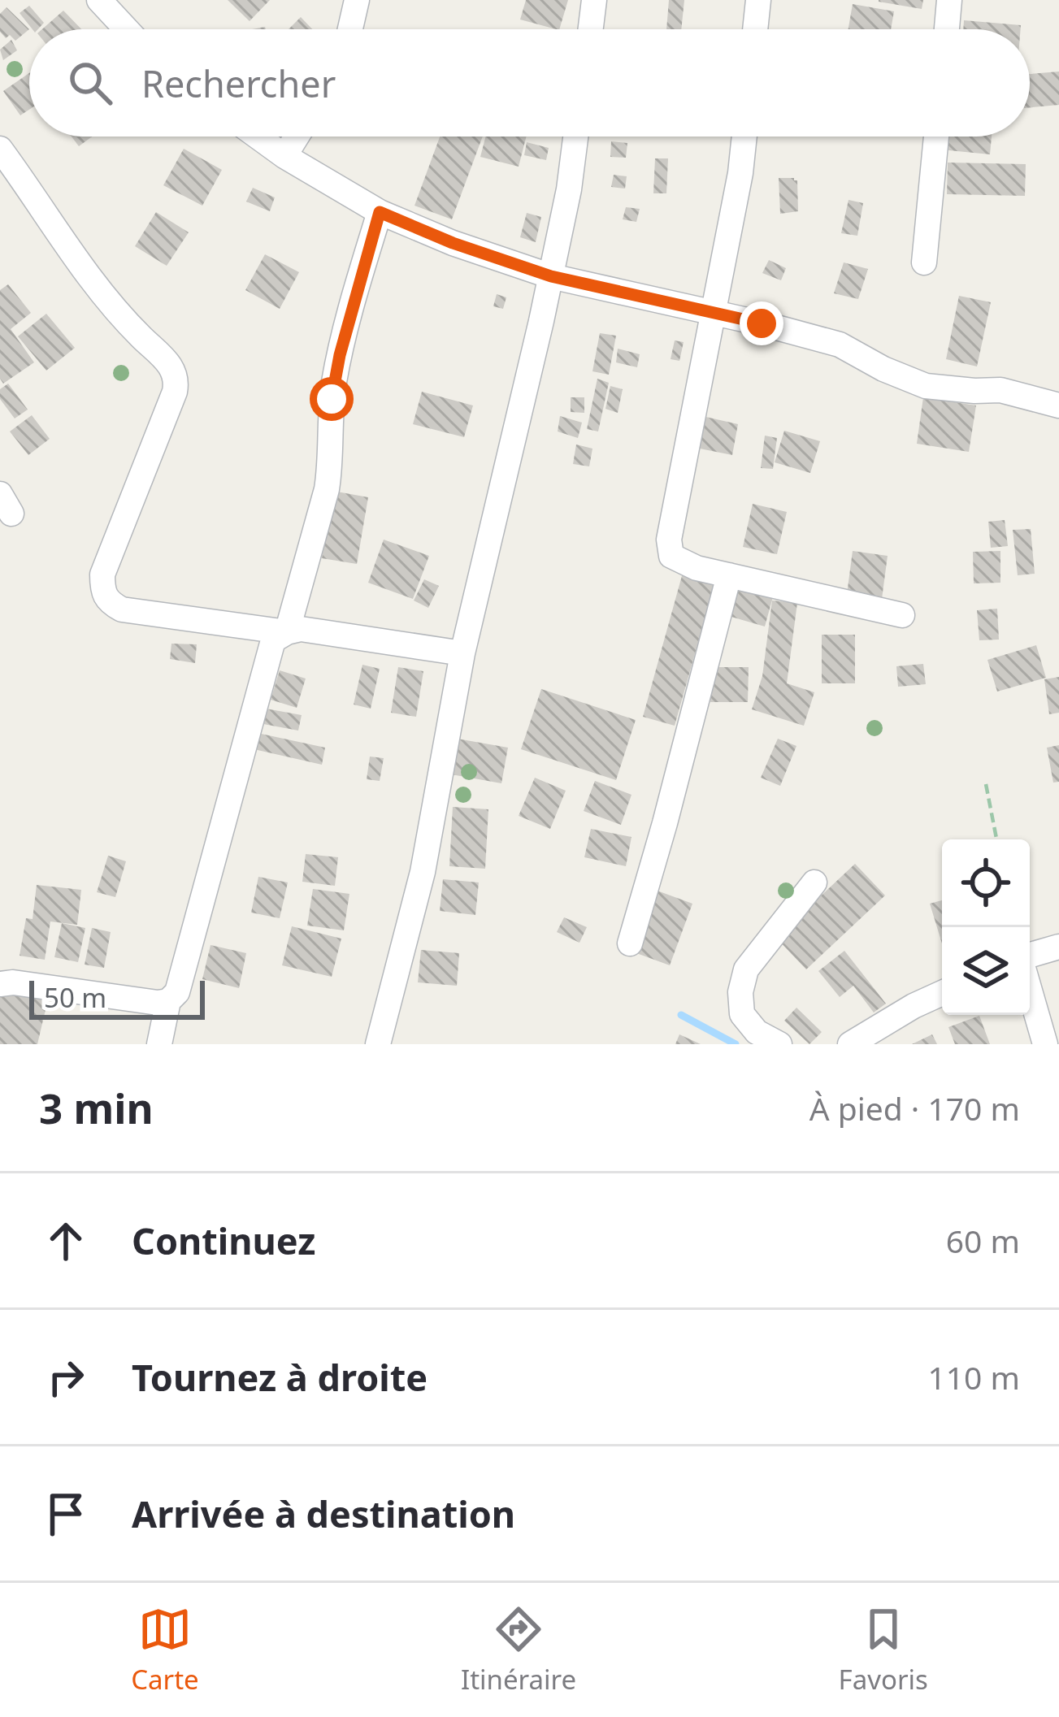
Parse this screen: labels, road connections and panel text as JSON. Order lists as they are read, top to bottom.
{
  "scale_bar": "50 m",
  "page": {
    "search": "Rechercher",
    "scale": "50 m",
    "heading": ["3 min", "À pied · 170 m"],
    "list": [
      ["Continuez", "60 m"],
      ["Tournez à droite", "110 m"],
      "Arrivée à destination"
    ],
    "nav": ["Carte", "Itinéraire", "Favoris"]
  }
}
